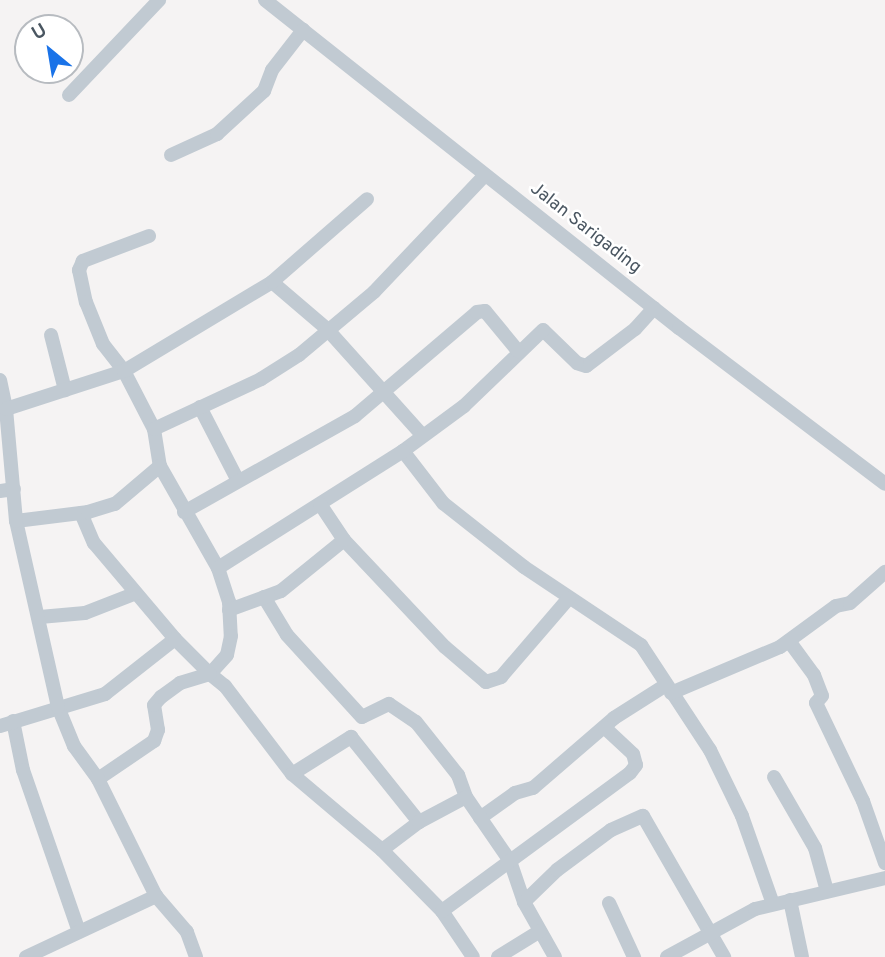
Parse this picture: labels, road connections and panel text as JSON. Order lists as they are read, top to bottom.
{
  "streets": {
    "street": ["Jalan Sarigading"]
  },
  "north": "top left"
}
